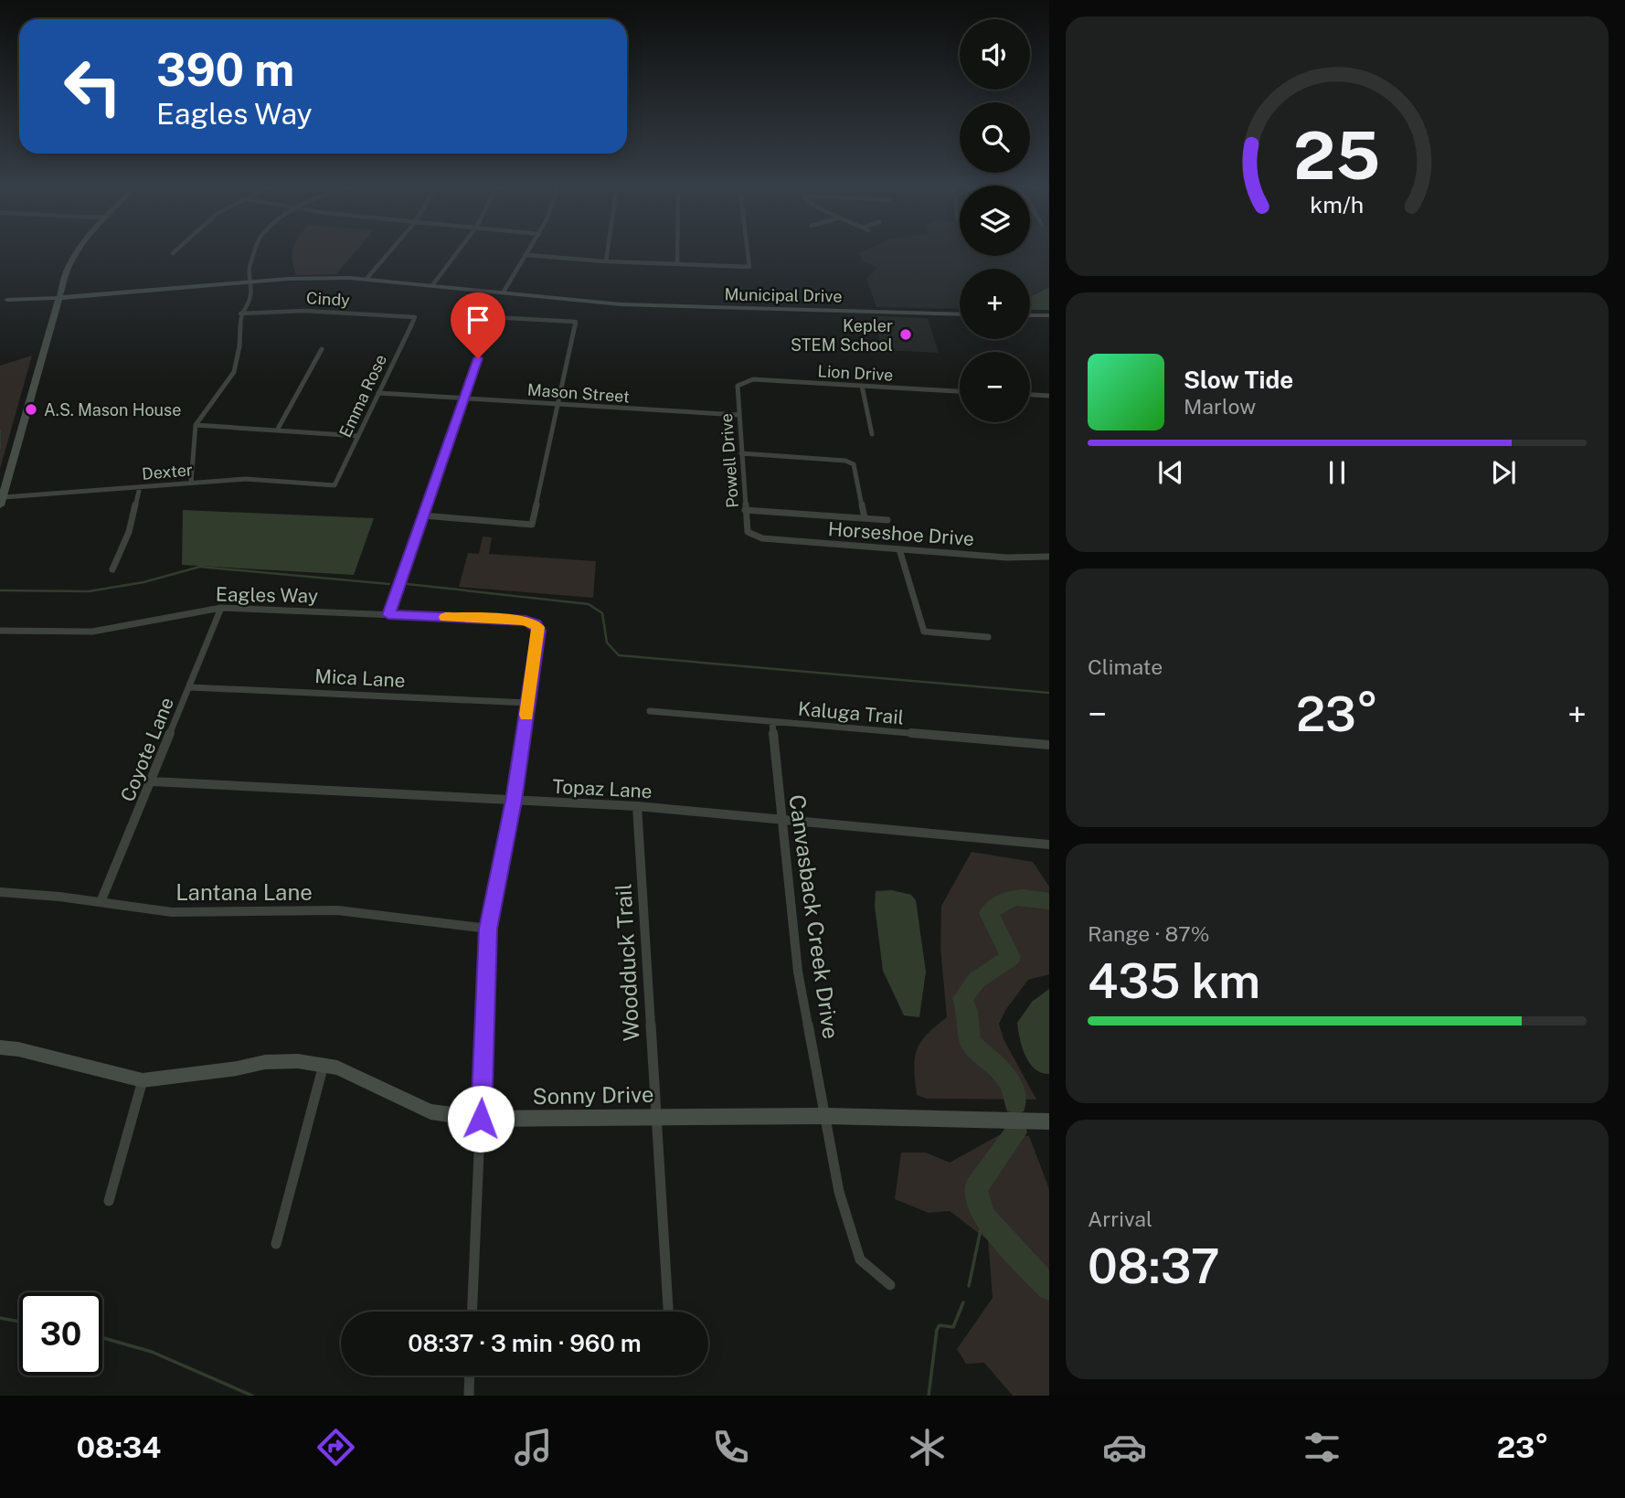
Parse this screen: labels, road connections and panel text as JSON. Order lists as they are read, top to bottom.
{
  "streets": {
    "street": [
      "Municipal Drive",
      "Cindy",
      "Lion Drive",
      "Mason Street",
      "Emma Rose",
      "Powell Drive",
      "Dexter",
      "Horseshoe Drive",
      "Eagles Way",
      "Mica Lane",
      "Kaluga Trail",
      "Coyote Lane",
      "Topaz Lane",
      "Lantana Lane",
      "Canvasback Creek Drive",
      "Woodduck Trail",
      "Sonny Drive"
    ]
  },
  "crossings": [
    ["Cindy", "Emma Rose"],
    ["Lion Drive", "Powell Drive"],
    ["Mason Street", "Emma Rose"],
    ["Mason Street", "Powell Drive"],
    ["Emma Rose", "Dexter"],
    ["Powell Drive", "Horseshoe Drive"],
    ["Eagles Way", "Mica Lane"],
    ["Eagles Way", "Coyote Lane"],
    ["Mica Lane", "Coyote Lane"],
    ["Kaluga Trail", "Canvasback Creek Drive"],
    ["Coyote Lane", "Topaz Lane"],
    ["Coyote Lane", "Lantana Lane"],
    ["Topaz Lane", "Canvasback Creek Drive"],
    ["Topaz Lane", "Woodduck Trail"],
    ["Canvasback Creek Drive", "Sonny Drive"],
    ["Woodduck Trail", "Sonny Drive"]
  ],
  "places": ["Kepler STEM School", "A.S. Mason House"],
  "page": {
    "map_buttons": ["+", "−"],
    "turn": ["390 m", "Eagles Way"],
    "song": ["Slow Tide", "Marlow"],
    "tile": [
      "Climate",
      ["Range · 87%", "435 km"],
      ["Arrival", "08:37"]
    ],
    "heat": ["−", "23°", "+"],
    "limit": "30",
    "trip": "08:37 · 3 min · 960 m",
    "tabs": ["08:34", "23°"],
    "gauge": ["25", "km/h"]
  }
}
